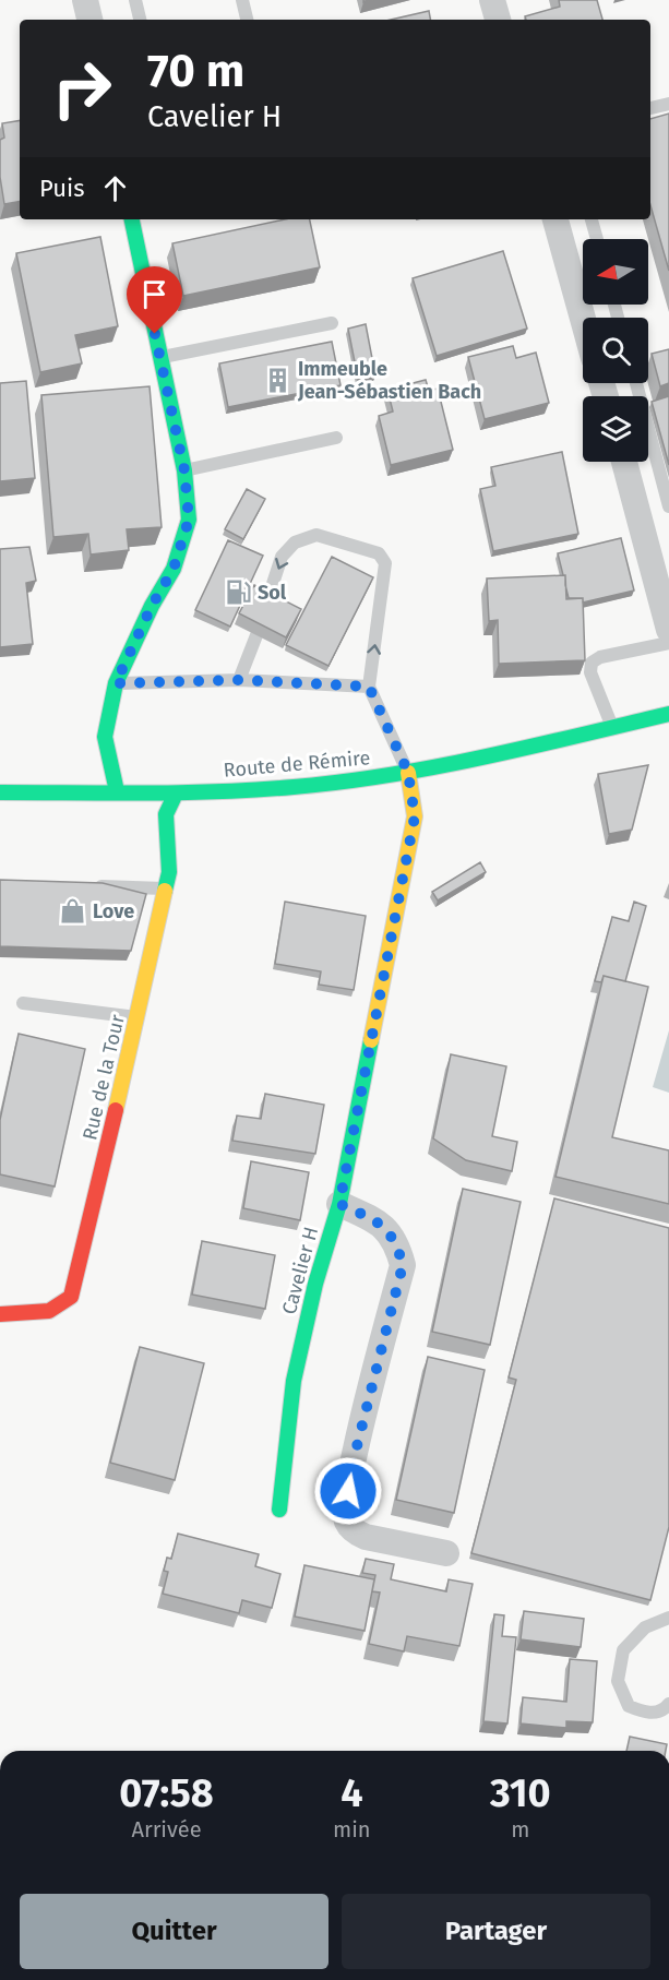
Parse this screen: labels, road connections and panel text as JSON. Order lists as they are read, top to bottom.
{
  "streets": {
    "street": ["Route de Rémire", "Rue de la Tour", "Cavelier H"]
  },
  "crossings": [
    ["Route de Rémire", "Rue de la Tour"],
    ["Route de Rémire", "Cavelier H"]
  ],
  "places": {
    "building": ["Immeuble Jean-Sébastien Bach"],
    "fuel station": ["Sol"],
    "shop": ["Love"]
  },
  "north": "left",
  "page": {
    "turn": ["70 m", "Cavelier H"],
    "then": "Puis",
    "eta": [
      "07:58",
      "Arrivée",
      "4",
      "min",
      "310",
      "m"
    ],
    "buttons": ["Quitter", "Partager"]
  }
}
